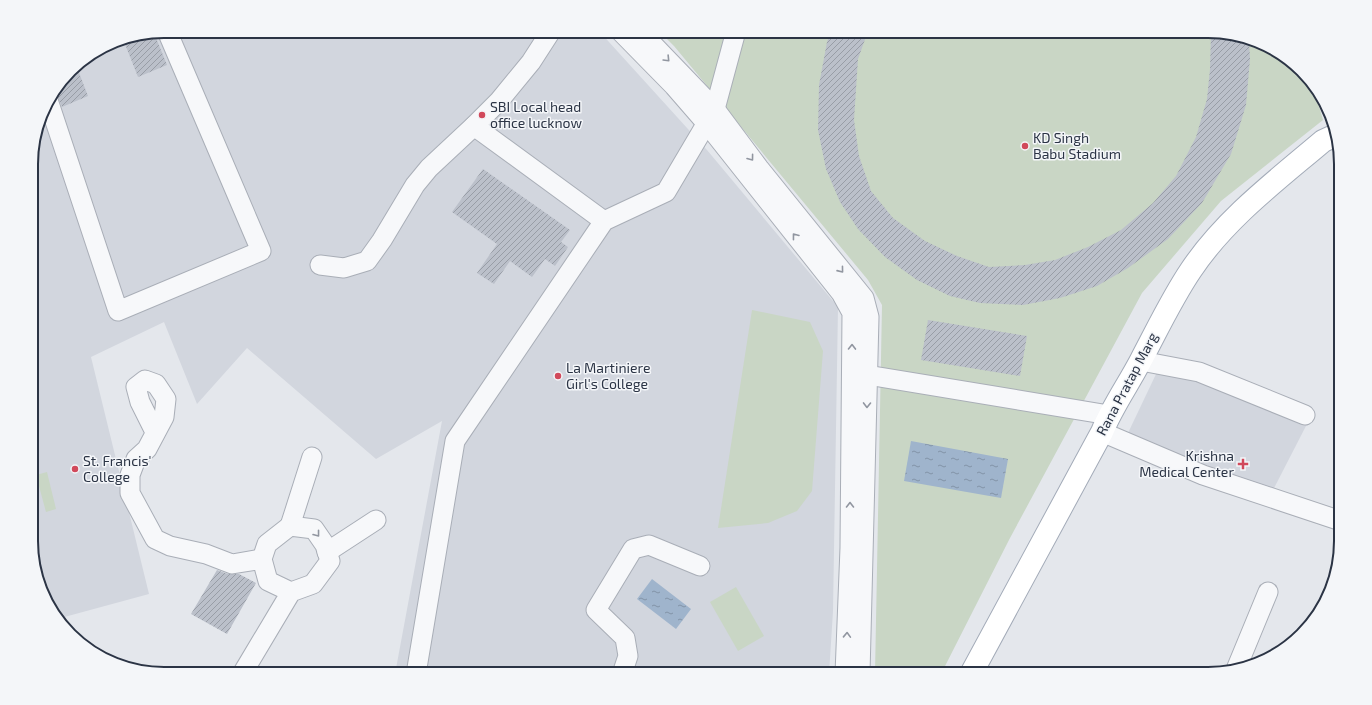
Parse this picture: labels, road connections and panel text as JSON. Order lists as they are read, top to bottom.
{
  "streets": {
    "main road": ["Rana Pratap Marg"]
  },
  "places": {
    "other": [
      "SBI Local head office lucknow",
      "KD Singh Babu Stadium",
      "La Martiniere Girl's College",
      "St. Francis' College"
    ],
    "health": ["Krishna Medical Center"]
  }
}
